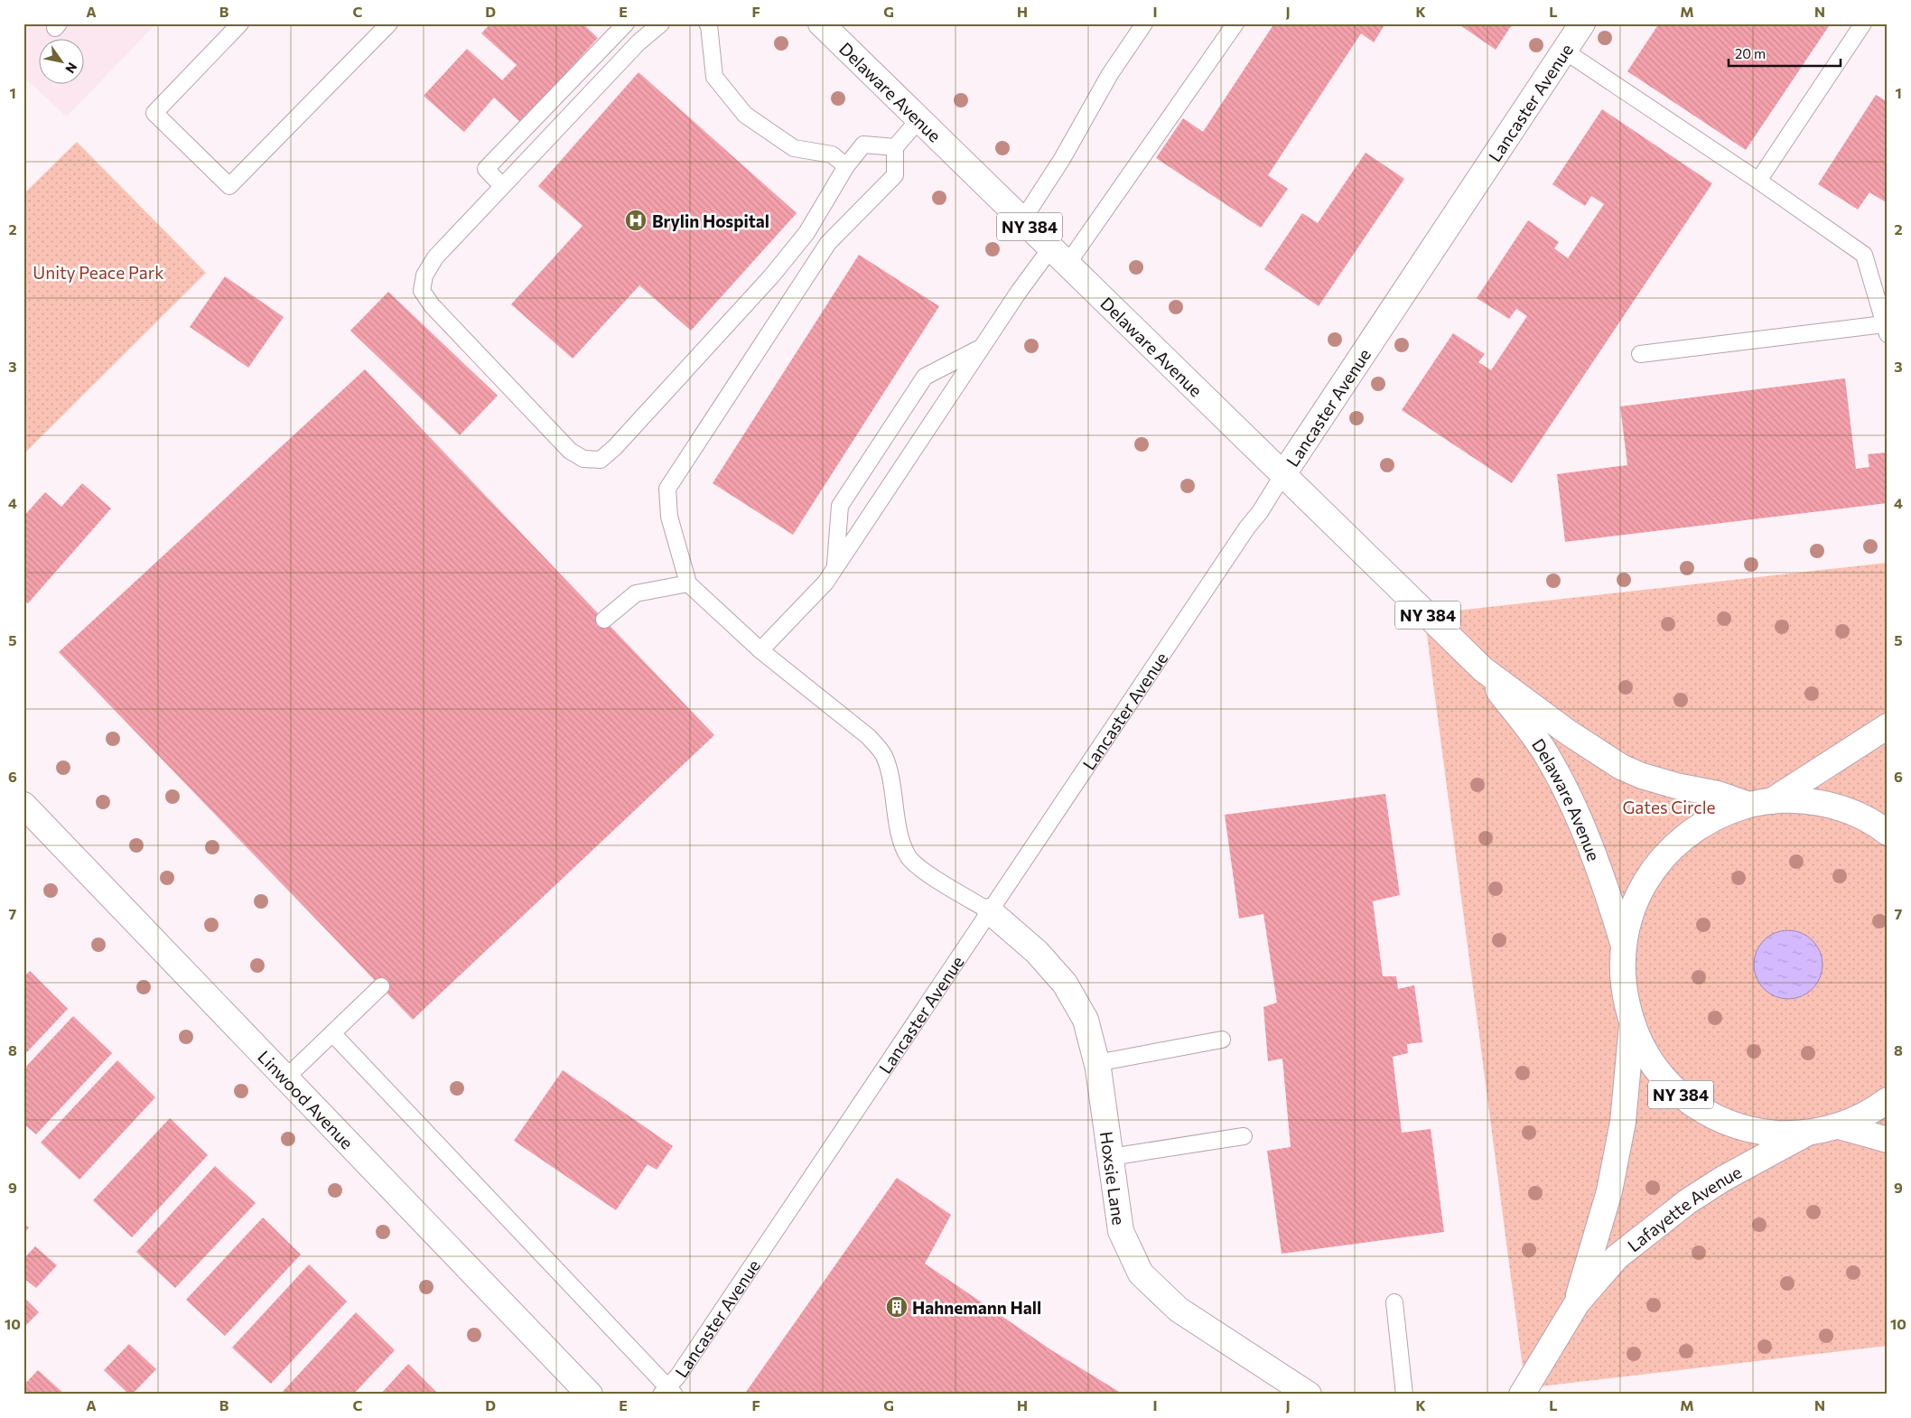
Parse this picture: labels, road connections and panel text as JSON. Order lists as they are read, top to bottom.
{
  "streets": {
    "street": [
      "Delaware Avenue",
      "Lancaster Avenue",
      "NY 384",
      "Linwood Avenue",
      "Hoxsie Lane",
      "Lafayette Avenue"
    ]
  },
  "crossings": [
    ["Delaware Avenue", "Lancaster Avenue"],
    ["Delaware Avenue", "NY 384"],
    ["Lancaster Avenue", "Hoxsie Lane"],
    ["NY 384", "Lafayette Avenue"]
  ],
  "parks": ["Unity Peace Park", "Gates Circle"],
  "places": {
    "hospital": ["Brylin Hospital"],
    "building": ["Hahnemann Hall"]
  },
  "scale_bar": "20 m",
  "north": "bottom right",
  "grid": {
    "columns": [
      "A",
      "B",
      "C",
      "D",
      "E",
      "F",
      "G",
      "H",
      "I",
      "J",
      "K",
      "L",
      "M",
      "N"
    ],
    "rows": [
      "1",
      "2",
      "3",
      "4",
      "5",
      "6",
      "7",
      "8",
      "9",
      "10"
    ]
  }
}
